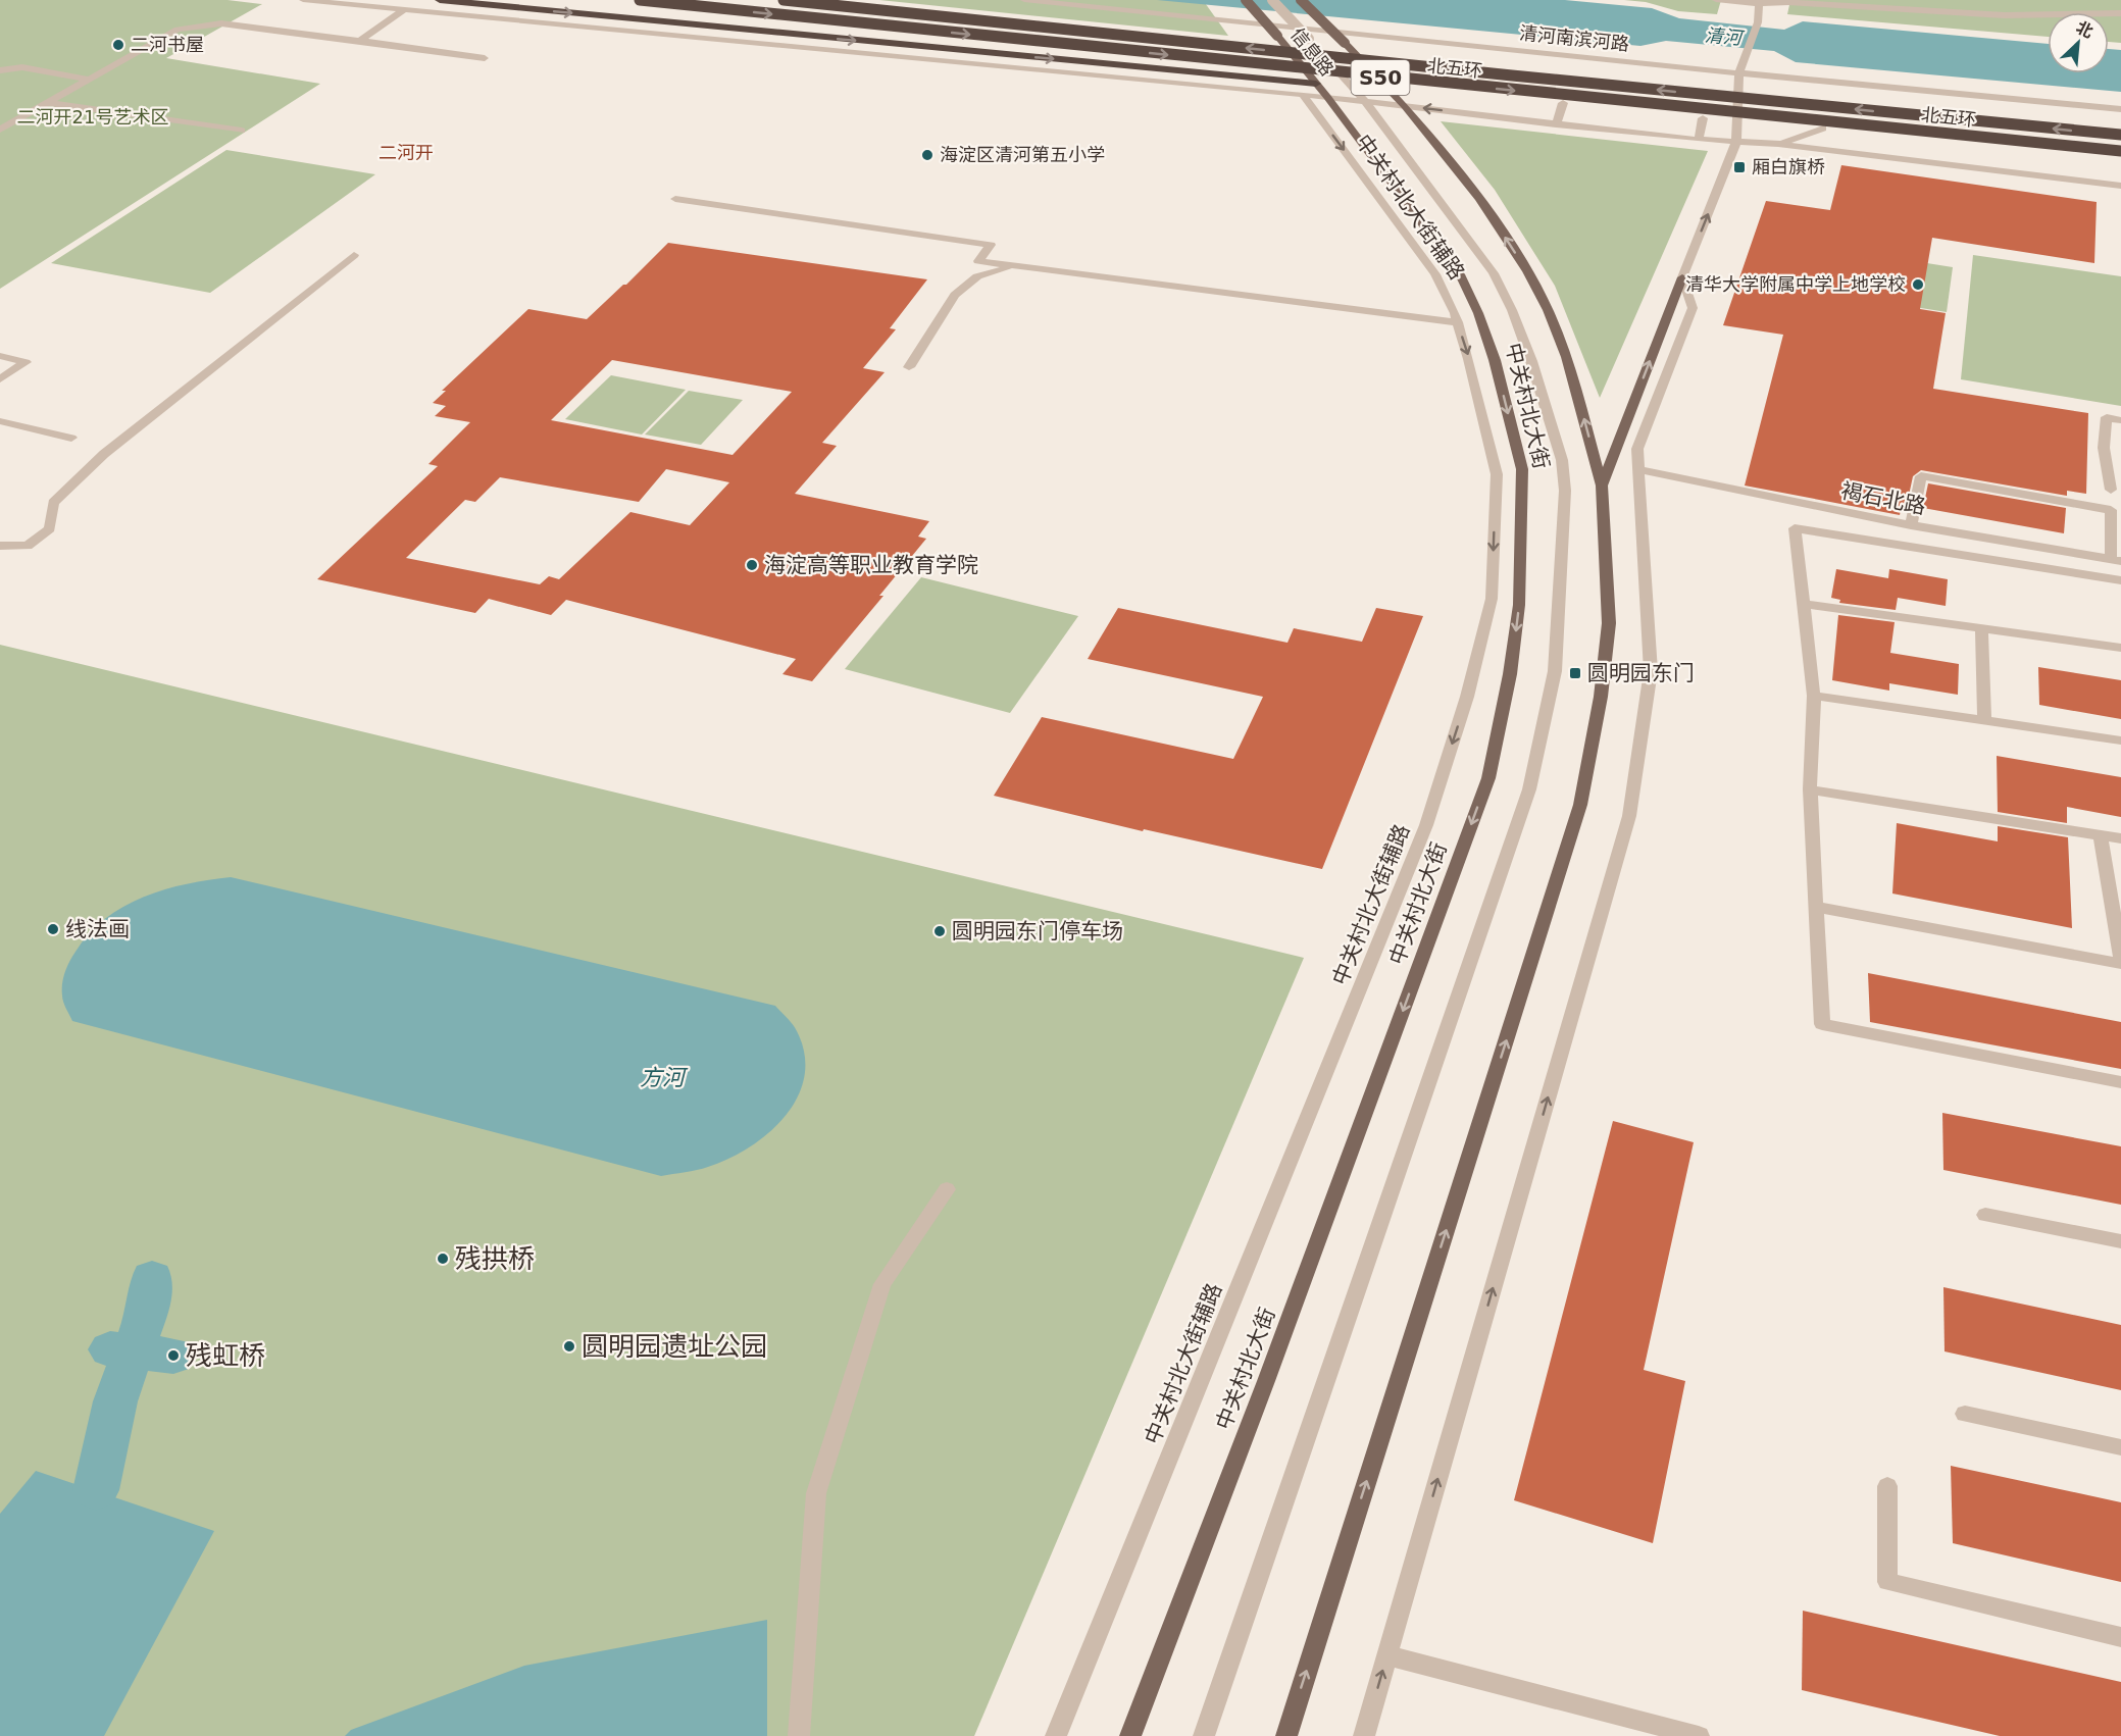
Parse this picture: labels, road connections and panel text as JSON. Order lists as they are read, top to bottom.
{
  "streets": {
    "highway": ["北五环", "S50"],
    "main road": ["信息路", "中关村北大街"],
    "street": ["清河南滨河路", "中关村北大街辅路", "褐石北路"]
  },
  "crossings": [
    ["信息路", "中关村北大街"]
  ],
  "one_way": ["中关村北大街辅路"],
  "districts": ["二河开"],
  "water": ["清河", "方河"],
  "parks": ["二河开21号艺术区"],
  "places": {
    "other": [
      "二河书屋",
      "海淀区清河第五小学",
      "清华大学附属中学上地学校",
      "海淀高等职业教育学院",
      "线法画",
      "圆明园东门停车场",
      "残拱桥",
      "圆明园遗址公园",
      "残虹桥"
    ],
    "transit": ["厢白旗桥", "圆明园东门"]
  },
  "north": "top right"
}
